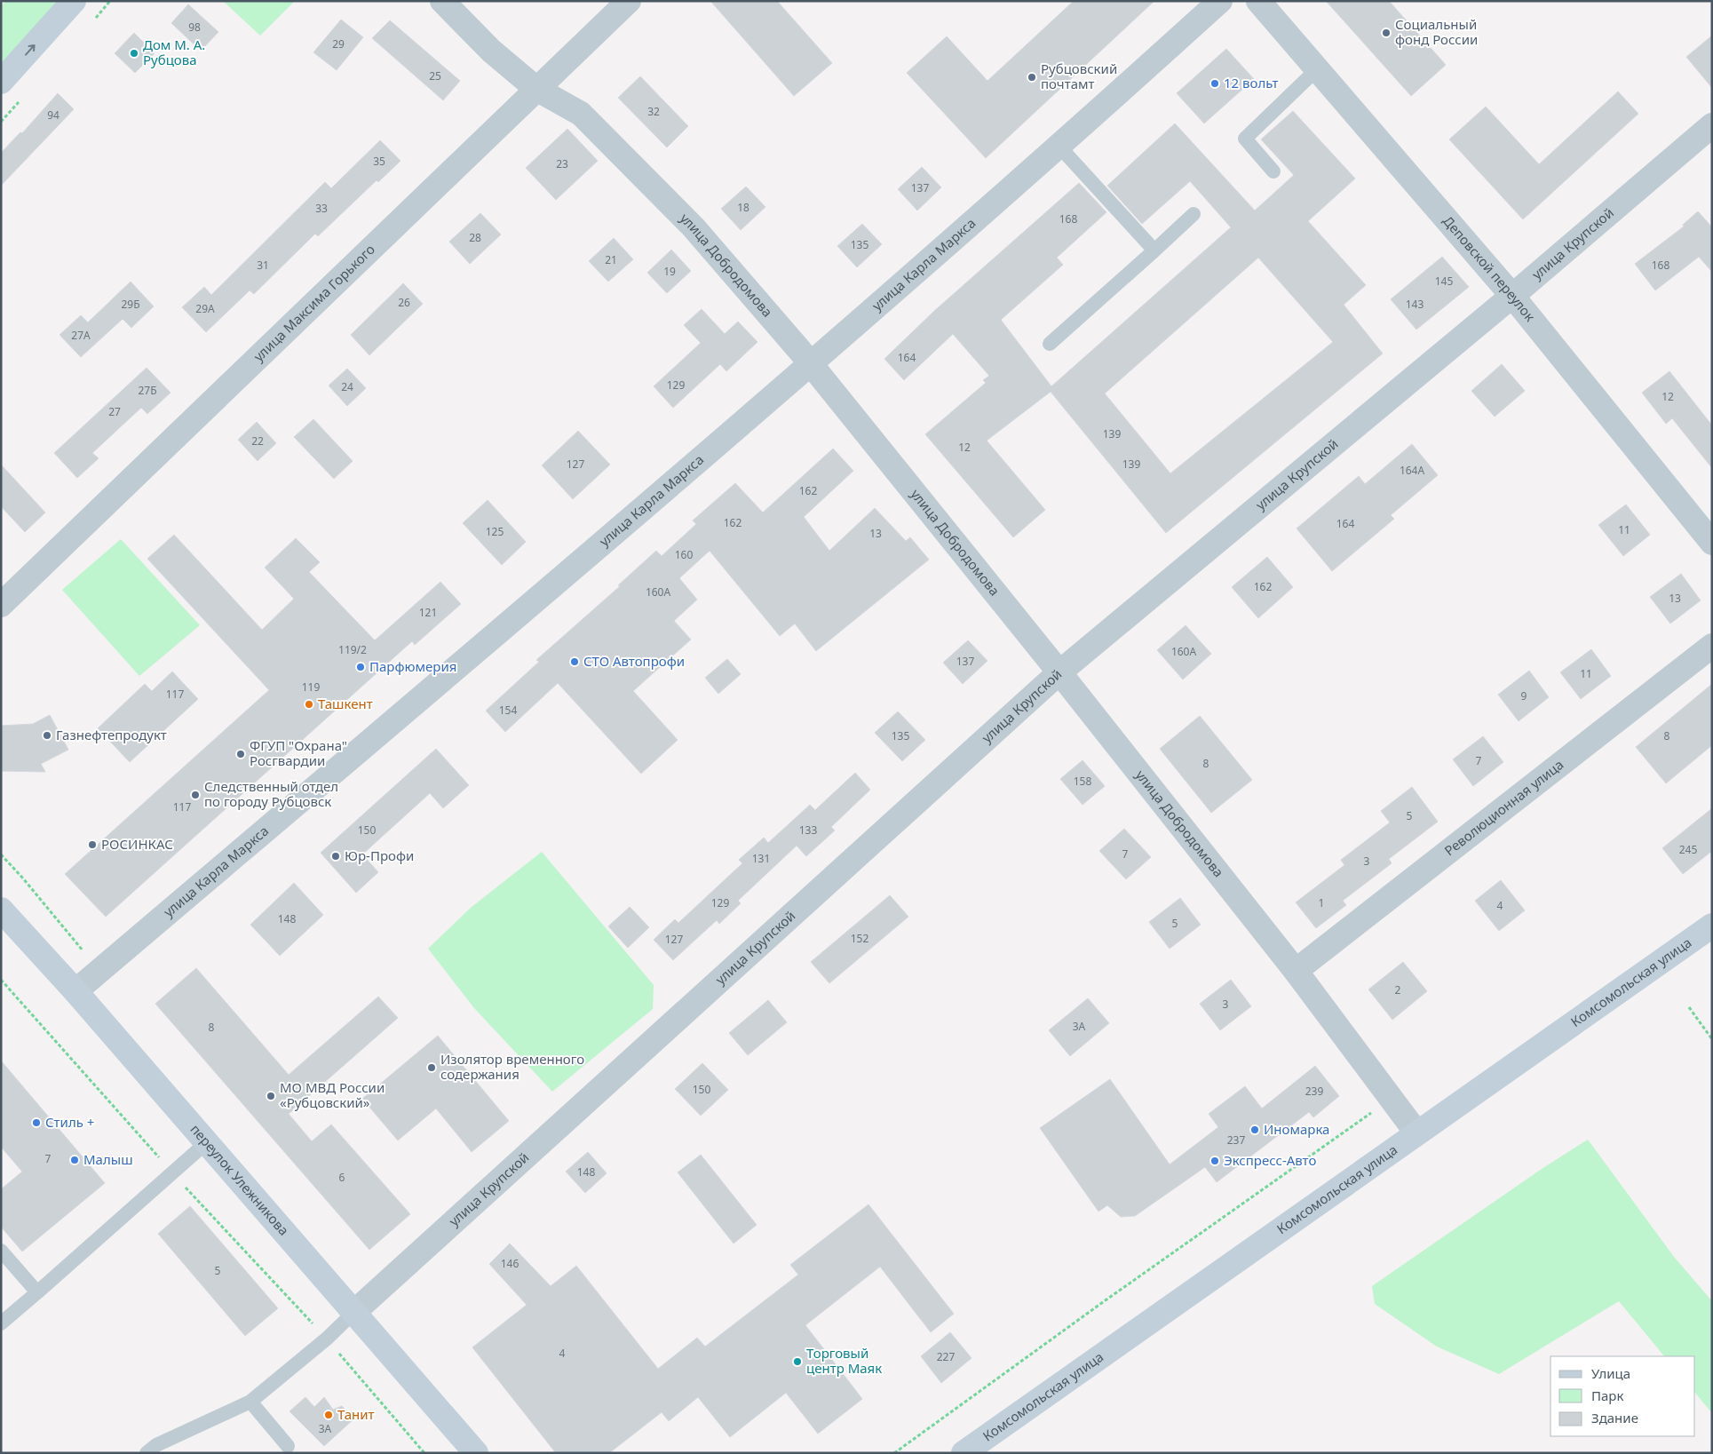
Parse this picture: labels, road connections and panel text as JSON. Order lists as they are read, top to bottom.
{
  "streets": {
    "main road": ["Комсомольская улица", "переулок Улежникова"],
    "street": [
      "улица Крупской",
      "улица Добродомова",
      "улица Карла Маркса",
      "Деповской переулок",
      "улица Максима Горького",
      "Революционная улица"
    ]
  },
  "crossings": [
    ["улица Крупской", "улица Добродомова"],
    ["улица Крупской", "Деповской переулок"],
    ["улица Крупской", "переулок Улежникова"],
    ["улица Добродомова", "улица Карла Маркса"],
    ["улица Добродомова", "улица Максима Горького"],
    ["улица Добродомова", "Революционная улица"],
    ["улица Добродомова", "Комсомольская улица"],
    ["улица Карла Маркса", "переулок Улежникова"]
  ],
  "places": [
    "Социальный фонд России",
    "Дом М. А. Рубцова",
    "Рубцовский почтамт",
    "12 вольт",
    "СТО Автопрофи",
    "Парфюмерия",
    "Ташкент",
    "Газнефтепродукт",
    "ФГУП \"Охрана\" Росгвардии",
    "Следственный отдел по городу Рубцовск",
    "РОСИНКАС",
    "Юр-Профи",
    "Изолятор временного содержания",
    "МО МВД России «Рубцовский»",
    "Стиль +",
    "Иномарка",
    "Малыш",
    "Экспресс-Авто",
    "Торговый центр Маяк",
    "Танит"
  ],
  "house_numbers": [
    "98",
    "29",
    "25",
    "32",
    "94",
    "35",
    "23",
    "137",
    "18",
    "33",
    "168",
    "28",
    "135",
    "21",
    "31",
    "168",
    "19",
    "145",
    "26",
    "29Б",
    "143",
    "29А",
    "27А",
    "164",
    "129",
    "24",
    "27Б",
    "12",
    "27",
    "139",
    "22",
    "12",
    "127",
    "139",
    "164А",
    "162",
    "162",
    "164",
    "11",
    "125",
    "13",
    "160",
    "162",
    "160А",
    "13",
    "121",
    "119/2",
    "160А",
    "137",
    "11",
    "119",
    "117",
    "9",
    "154",
    "135",
    "8",
    "7",
    "8",
    "158",
    "117",
    "5",
    "150",
    "133",
    "245",
    "7",
    "131",
    "3",
    "129",
    "1",
    "4",
    "148",
    "5",
    "152",
    "127",
    "2",
    "3",
    "3А",
    "8",
    "150",
    "239",
    "237",
    "7",
    "148",
    "6",
    "146",
    "5",
    "4",
    "227",
    "3А"
  ],
  "legend": ["Улица", "Парк", "Здание"]
}
